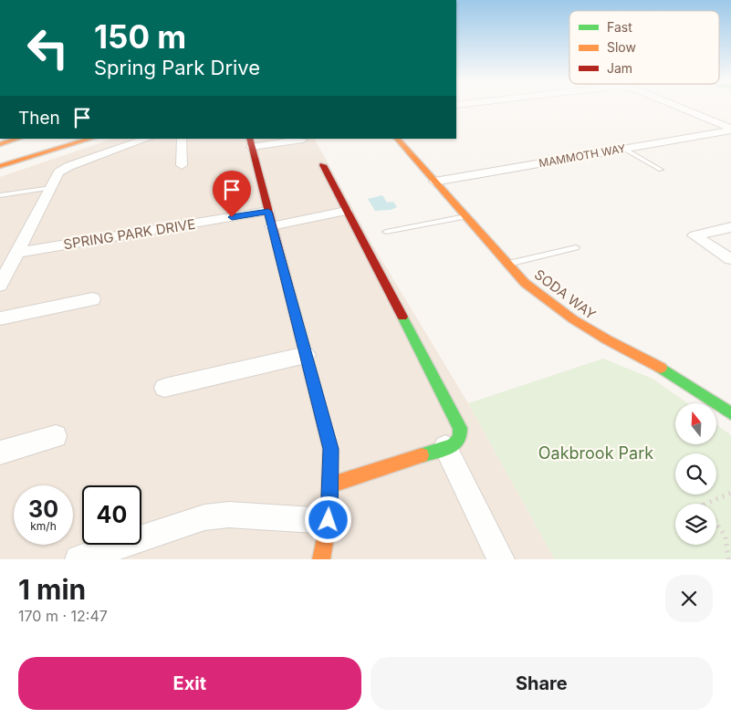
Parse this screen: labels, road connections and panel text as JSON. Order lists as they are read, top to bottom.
{
  "streets": {
    "main road": ["SODA WAY"],
    "street": ["MAMMOTH WAY", "SPRING PARK DRIVE"]
  },
  "crossings": [
    ["MAMMOTH WAY", "SODA WAY"]
  ],
  "parks": ["Oakbrook Park"],
  "legend": ["Fast", "Slow", "Jam"],
  "north": "top",
  "page": {
    "turn": ["150 m", "Spring Park Drive"],
    "then": "Then",
    "speed": "30 km/h",
    "limit": "40",
    "heading": ["1 min", "170 m · 12:47"],
    "buttons": ["Exit", "Share"]
  }
}
